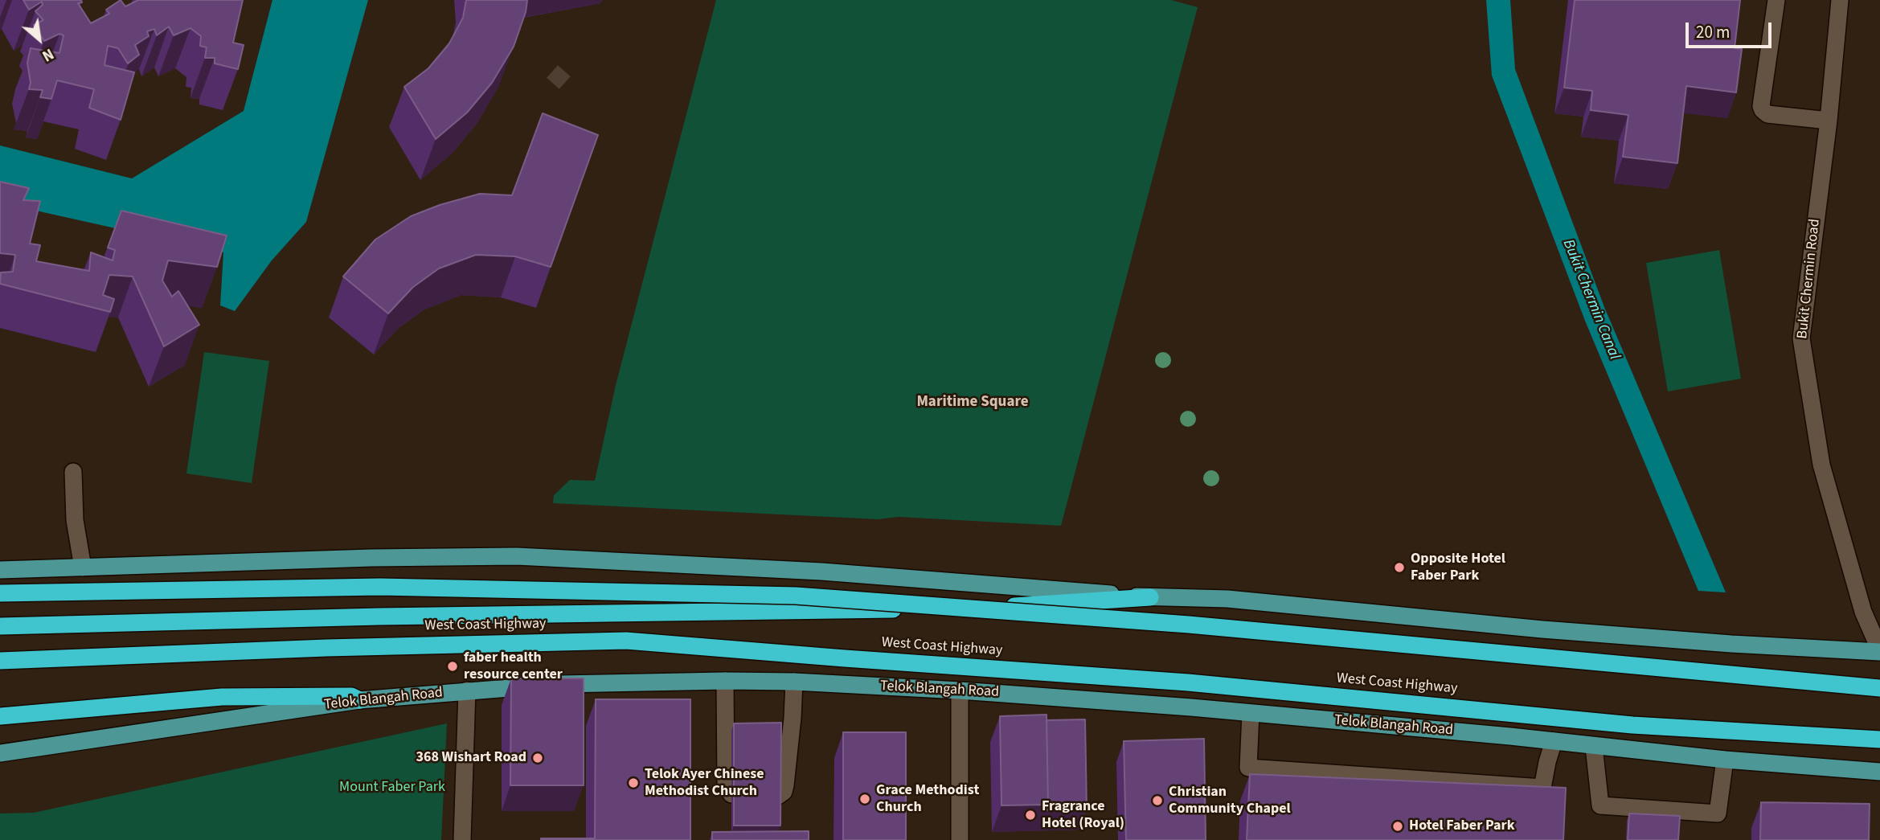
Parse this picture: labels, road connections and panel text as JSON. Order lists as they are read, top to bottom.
{
  "streets": {
    "highway": ["West Coast Highway"],
    "main road": ["Telok Blangah Road"],
    "street": ["Bukit Chermin Road"]
  },
  "districts": ["Maritime Square"],
  "water": ["Bukit Chermin Canal"],
  "parks": ["Mount Faber Park"],
  "places": [
    "Opposite Hotel Faber Park",
    "faber health resource center",
    "368 Wishart Road",
    "Telok Ayer Chinese Methodist Church",
    "Grace Methodist Church",
    "Christian Community Chapel",
    "Fragrance Hotel (Royal)",
    "Hotel Faber Park"
  ],
  "scale_bar": "20 m",
  "north": "bottom right"
}
